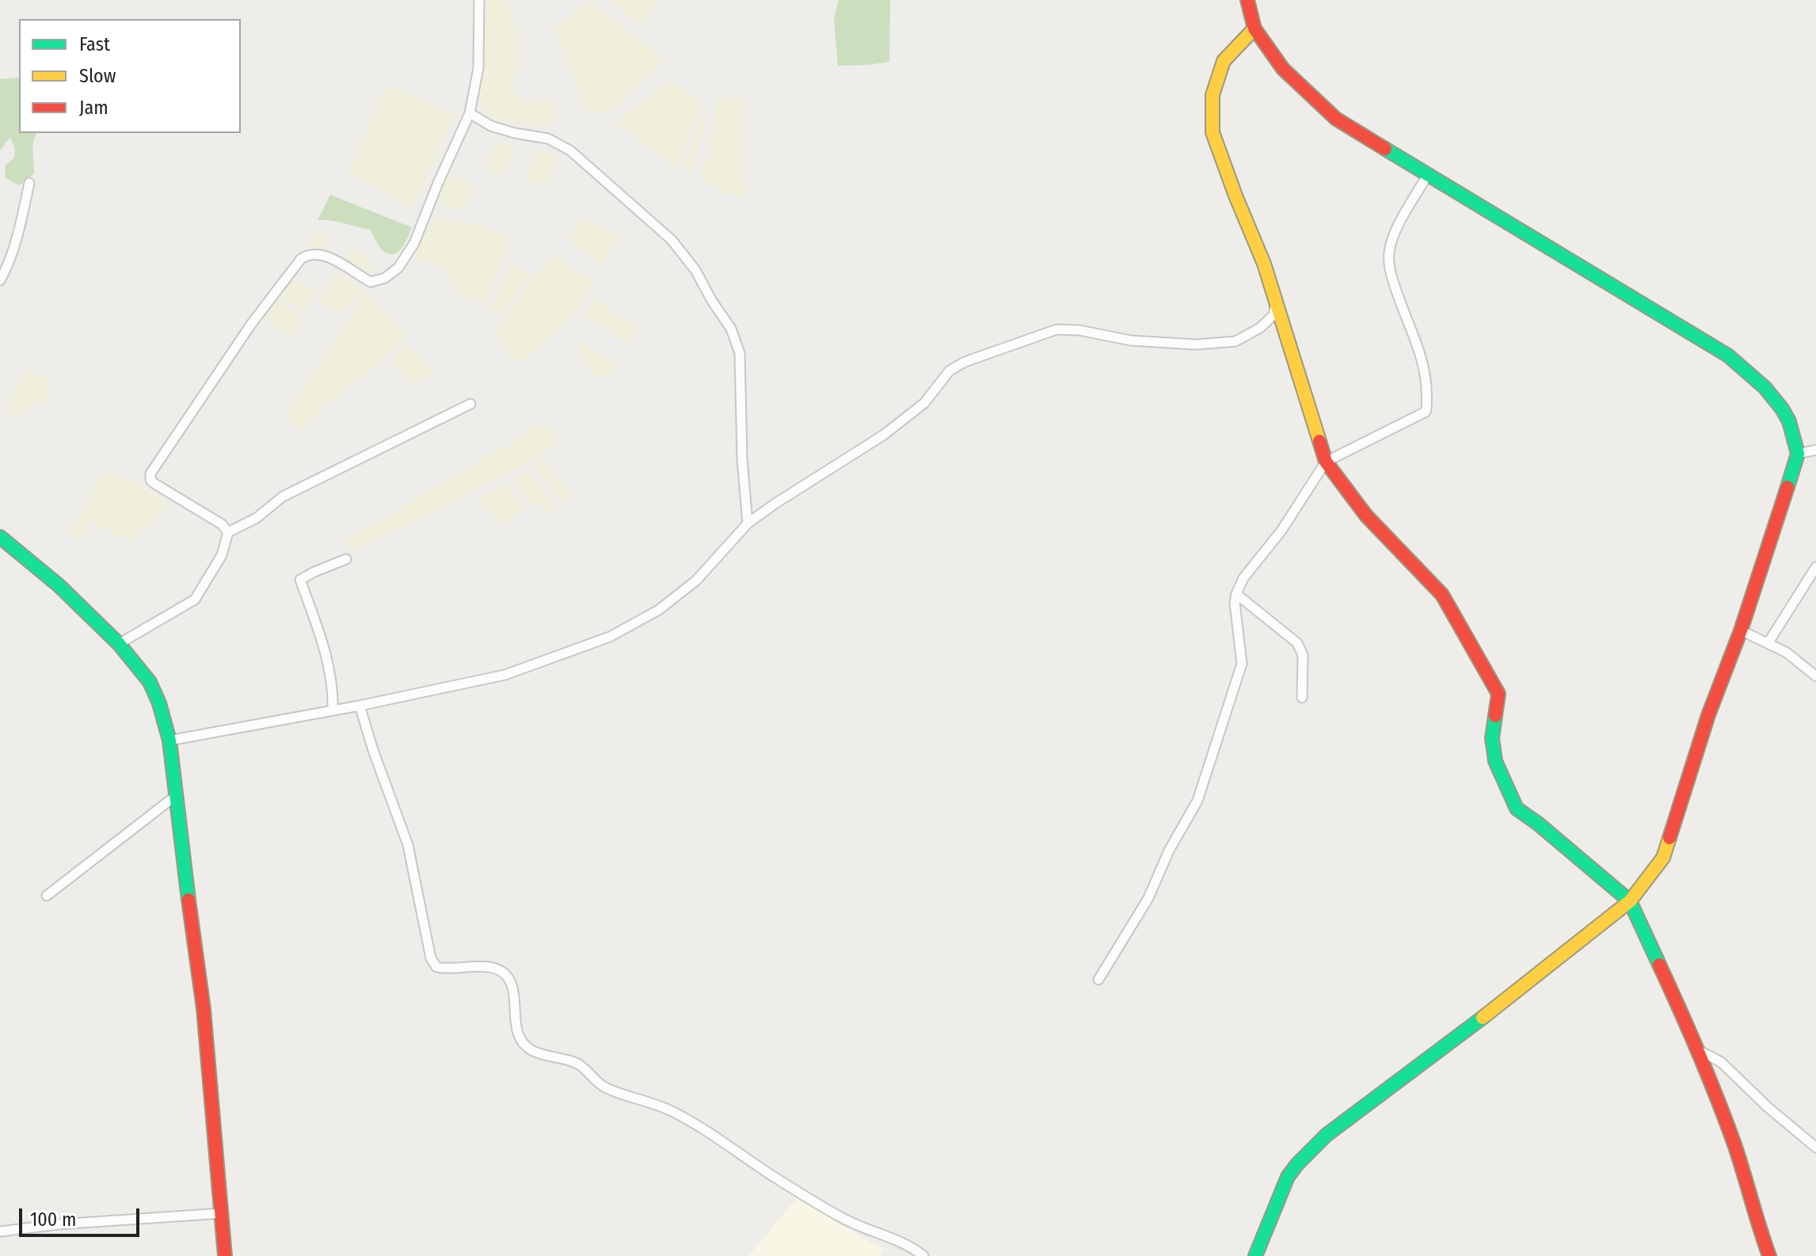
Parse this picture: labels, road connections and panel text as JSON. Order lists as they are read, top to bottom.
{
  "legend": ["Fast", "Slow", "Jam"],
  "scale_bar": "100 m"
}
